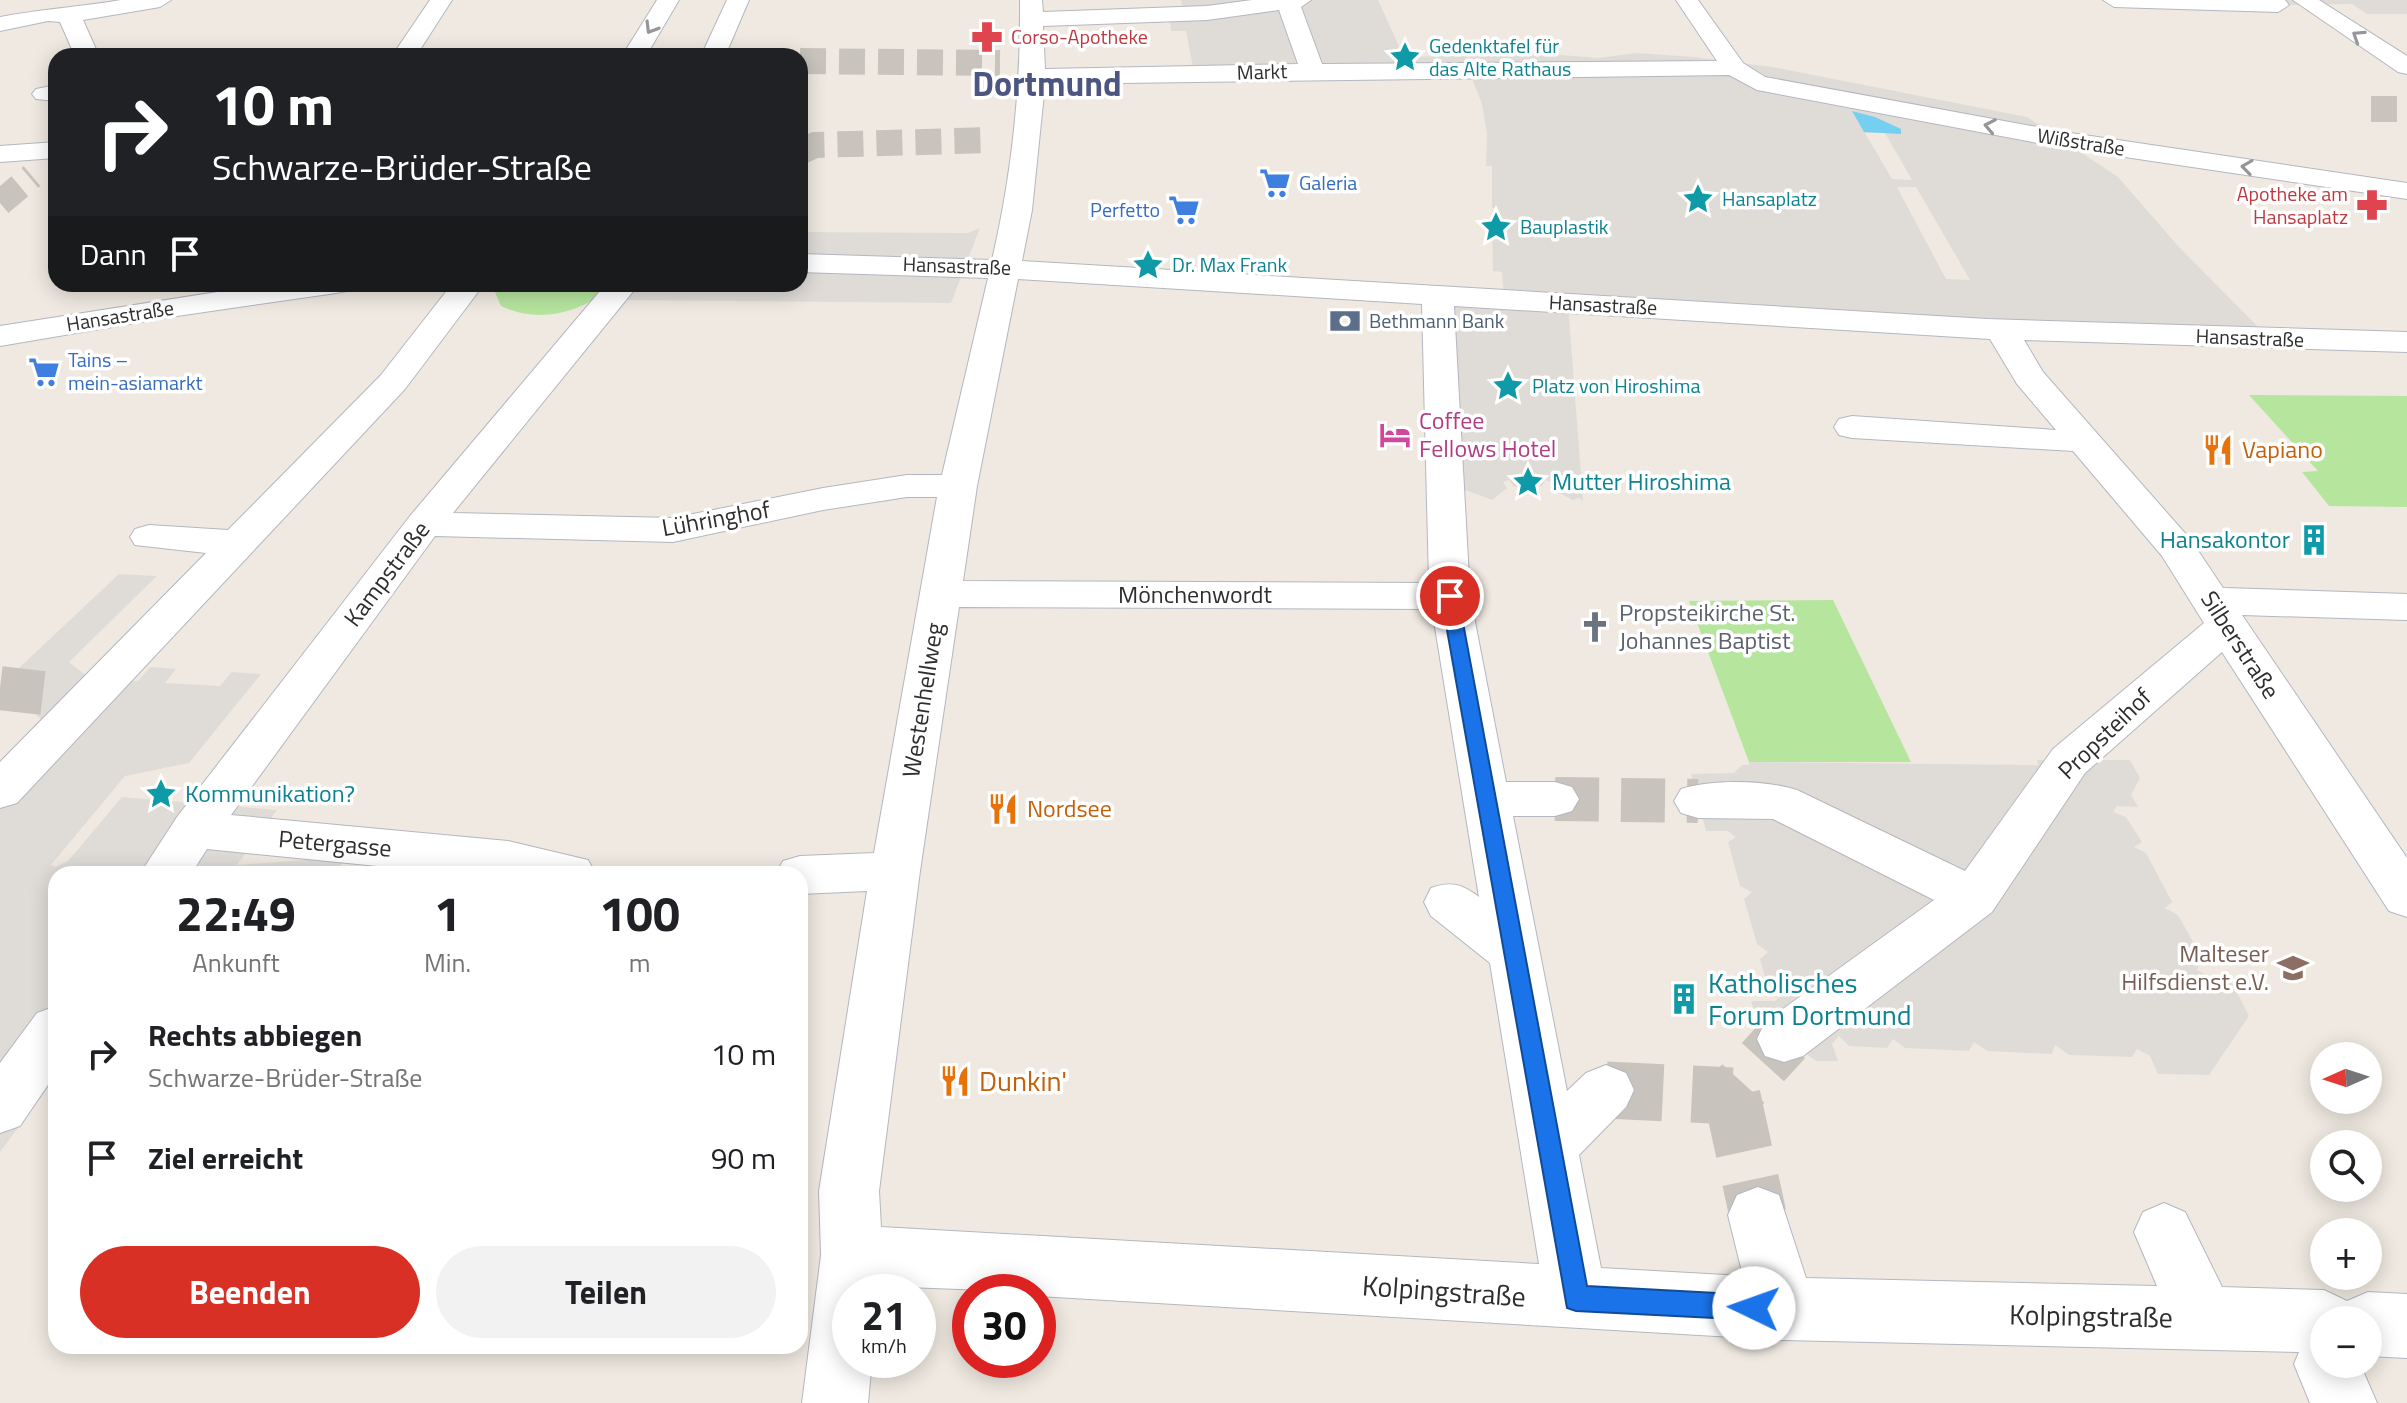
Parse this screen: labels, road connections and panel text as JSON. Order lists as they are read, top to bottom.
{
  "streets": {
    "street": [
      "Markt",
      "Wißstraße",
      "Hansastraße",
      "Lühringhof",
      "Kampstraße",
      "Mönchenwordt",
      "Silberstraße",
      "Westenhellweg",
      "Propsteihof",
      "Petergasse",
      "Kolpingstraße"
    ]
  },
  "crossings": [
    ["Markt", "Wißstraße"],
    ["Markt", "Westenhellweg"],
    ["Hansastraße", "Silberstraße"],
    ["Hansastraße", "Westenhellweg"],
    ["Lühringhof", "Kampstraße"],
    ["Lühringhof", "Westenhellweg"],
    ["Kampstraße", "Petergasse"],
    ["Mönchenwordt", "Westenhellweg"],
    ["Silberstraße", "Propsteihof"],
    ["Westenhellweg", "Kolpingstraße"]
  ],
  "districts": ["Dortmund"],
  "places": {
    "pharmacy": ["Corso-Apotheke", "Apotheke am Hansaplatz"],
    "place": [
      "Gedenktafel für das Alte Rathaus",
      "Hansaplatz",
      "Bauplastik",
      "Dr. Max Frank",
      "Platz von Hiroshima",
      "Mutter Hiroshima",
      "Kommunikation?"
    ],
    "supermarket": ["Galeria", "Perfetto", "Tains – mein-asiamarkt"],
    "bank": ["Bethmann Bank"],
    "hotel": ["Coffee Fellows Hotel"],
    "restaurant": ["Vapiano", "Nordsee", "Dunkin'"],
    "building": ["Hansakontor", "Katholisches Forum Dortmund"],
    "church": ["Propsteikirche St. Johannes Baptist"],
    "school or university": ["Malteser Hilfsdienst e.V."]
  },
  "north": "left",
  "page": {
    "turn": ["10 m", "Schwarze-Brüder-Straße"],
    "then": "Dann",
    "eta": [
      "22:49",
      "Ankunft",
      "1",
      "Min.",
      "100",
      "m"
    ],
    "list": [
      {
        "name": "Rechts abbiegen",
        "note": "Schwarze-Brüder-Straße",
        "value": "10 m"
      },
      {
        "name": "Ziel erreicht",
        "value": "90 m"
      }
    ],
    "map_buttons": ["+", "−"],
    "buttons": ["Beenden", "Teilen"],
    "speed": "21 km/h",
    "limit": "30"
  }
}
